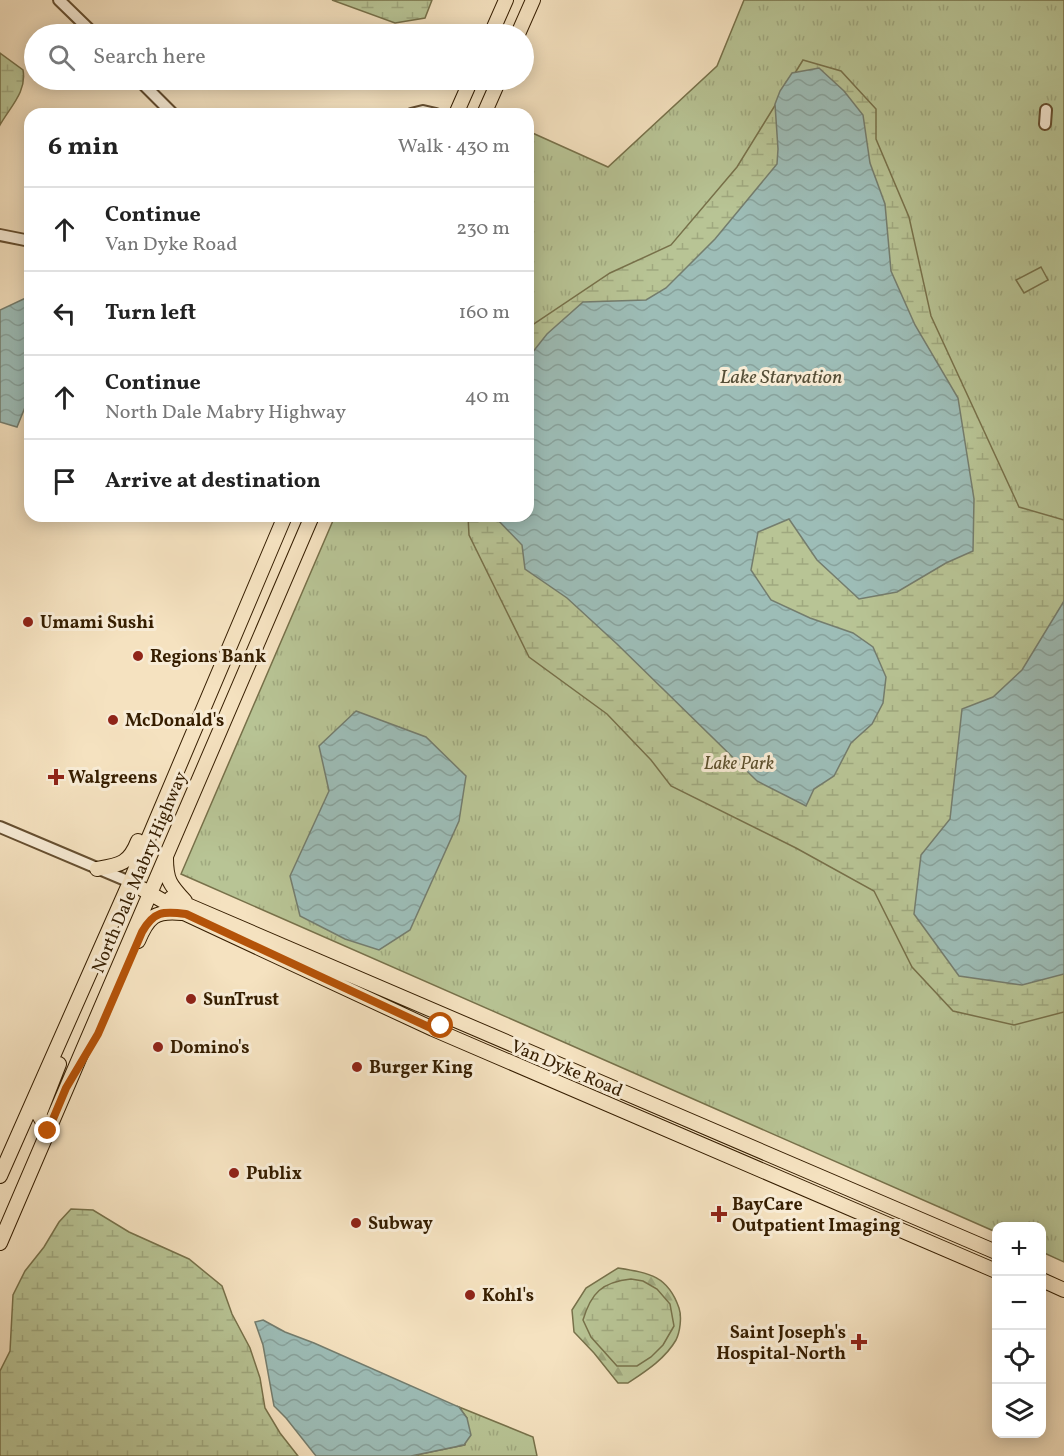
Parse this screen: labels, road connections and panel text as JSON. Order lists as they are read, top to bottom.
{
  "streets": {
    "main road": ["North Dale Mabry Highway", "Van Dyke Road"]
  },
  "crossings": [
    ["North Dale Mabry Highway", "Van Dyke Road"]
  ],
  "water": ["Lake Starvation"],
  "parks": ["Lake Park"],
  "places": {
    "other": [
      "Umami Sushi",
      "Regions Bank",
      "McDonald's",
      "SunTrust",
      "Domino's",
      "Burger King",
      "Publix",
      "Subway",
      "Kohl's"
    ],
    "health": ["Walgreens", "BayCare Outpatient Imaging", "Saint Joseph's Hospital-North"]
  },
  "page": {
    "search": "Search here",
    "heading": ["6 min", "Walk · 430 m"],
    "list": [
      ["Continue", "Van Dyke Road", "230 m"],
      ["Turn left", "160 m"],
      ["Continue", "North Dale Mabry Highway", "40 m"],
      "Arrive at destination"
    ],
    "map_buttons": ["+", "−"]
  }
}
